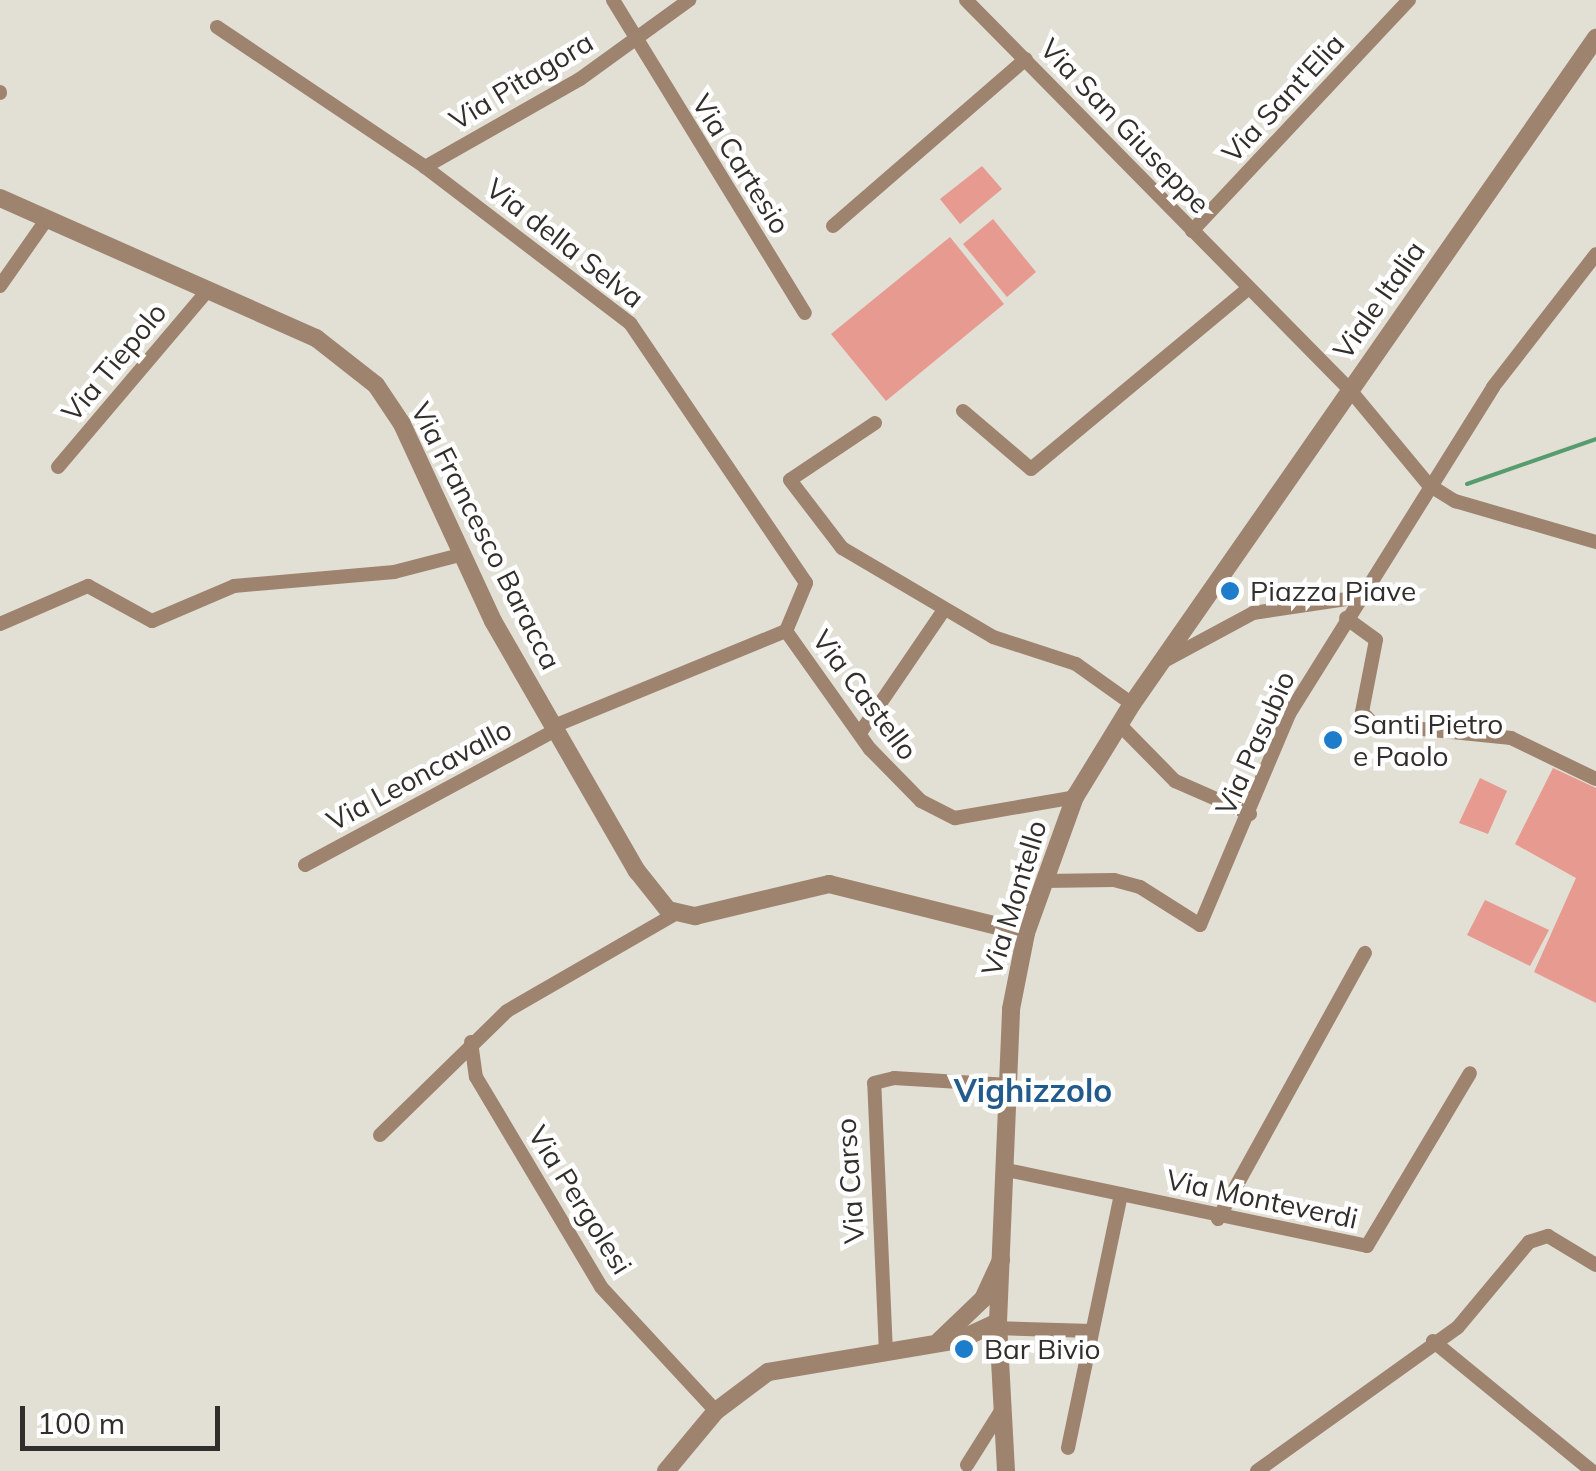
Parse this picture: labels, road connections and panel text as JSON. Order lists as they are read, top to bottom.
{
  "streets": {
    "street": [
      "Via Pitagora",
      "Via Sant'Elia",
      "Via San Giuseppe",
      "Via Cartesio",
      "Via della Selva",
      "Viale Italia",
      "Via Tiepolo",
      "Via Francesco Baracca",
      "Via Castello",
      "Via Pasubio",
      "Via Leoncavallo",
      "Via Montello",
      "Via Carso",
      "Via Monteverdi",
      "Via Pergolesi"
    ]
  },
  "crossings": [
    ["Via Pitagora", "Via Cartesio"],
    ["Via Pitagora", "Via della Selva"],
    ["Via Sant'Elia", "Via San Giuseppe"],
    ["Via San Giuseppe", "Viale Italia"],
    ["Via San Giuseppe", "Via Pasubio"],
    ["Via della Selva", "Via Castello"],
    ["Via della Selva", "Via Leoncavallo"],
    ["Via Tiepolo", "Via Francesco Baracca"],
    ["Via Francesco Baracca", "Via Leoncavallo"],
    ["Via Castello", "Via Leoncavallo"],
    ["Via Castello", "Via Montello"],
    ["Via Pasubio", "Via Montello"],
    ["Via Montello", "Via Carso"],
    ["Via Montello", "Via Monteverdi"]
  ],
  "districts": ["Vighizzolo"],
  "places": ["Piazza Piave", "Santi Pietro e Paolo", "Bar Bivio"],
  "scale_bar": "100 m"
}
